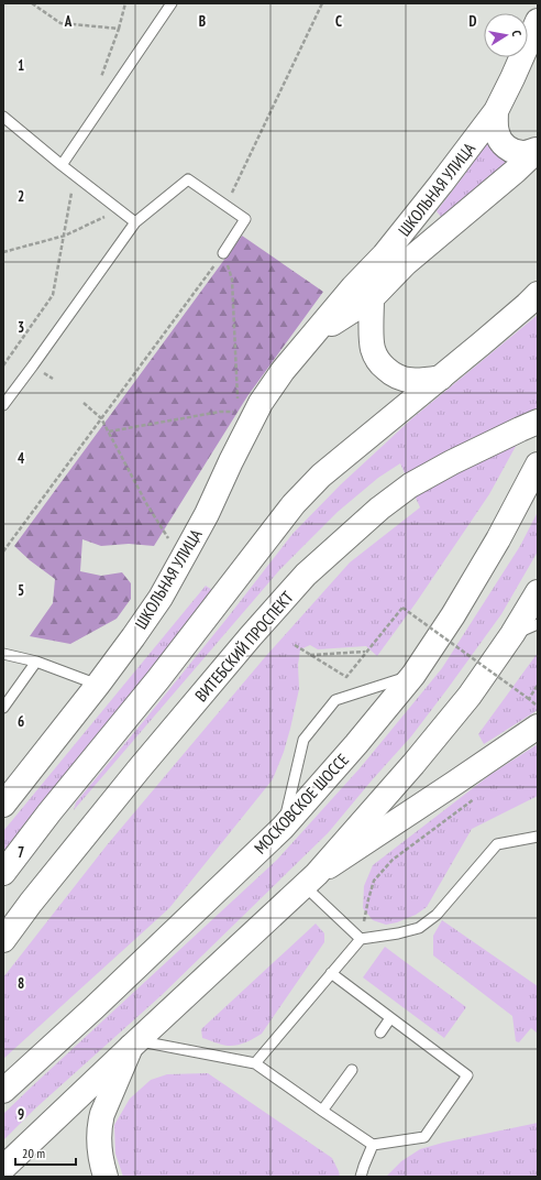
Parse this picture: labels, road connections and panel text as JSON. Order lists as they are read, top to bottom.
{
  "streets": {
    "main road": ["ШКОЛЬНАЯ УЛИЦА", "ВИТЕБСКИЙ ПРОСПЕКТ", "МОСКОВСКОЕ ШОССЕ"]
  },
  "scale_bar": "20 m",
  "north": "right",
  "grid": {
    "columns": [
      "A",
      "B",
      "C",
      "D"
    ],
    "rows": [
      "1",
      "2",
      "3",
      "4",
      "5",
      "6",
      "7",
      "8",
      "9"
    ]
  }
}
